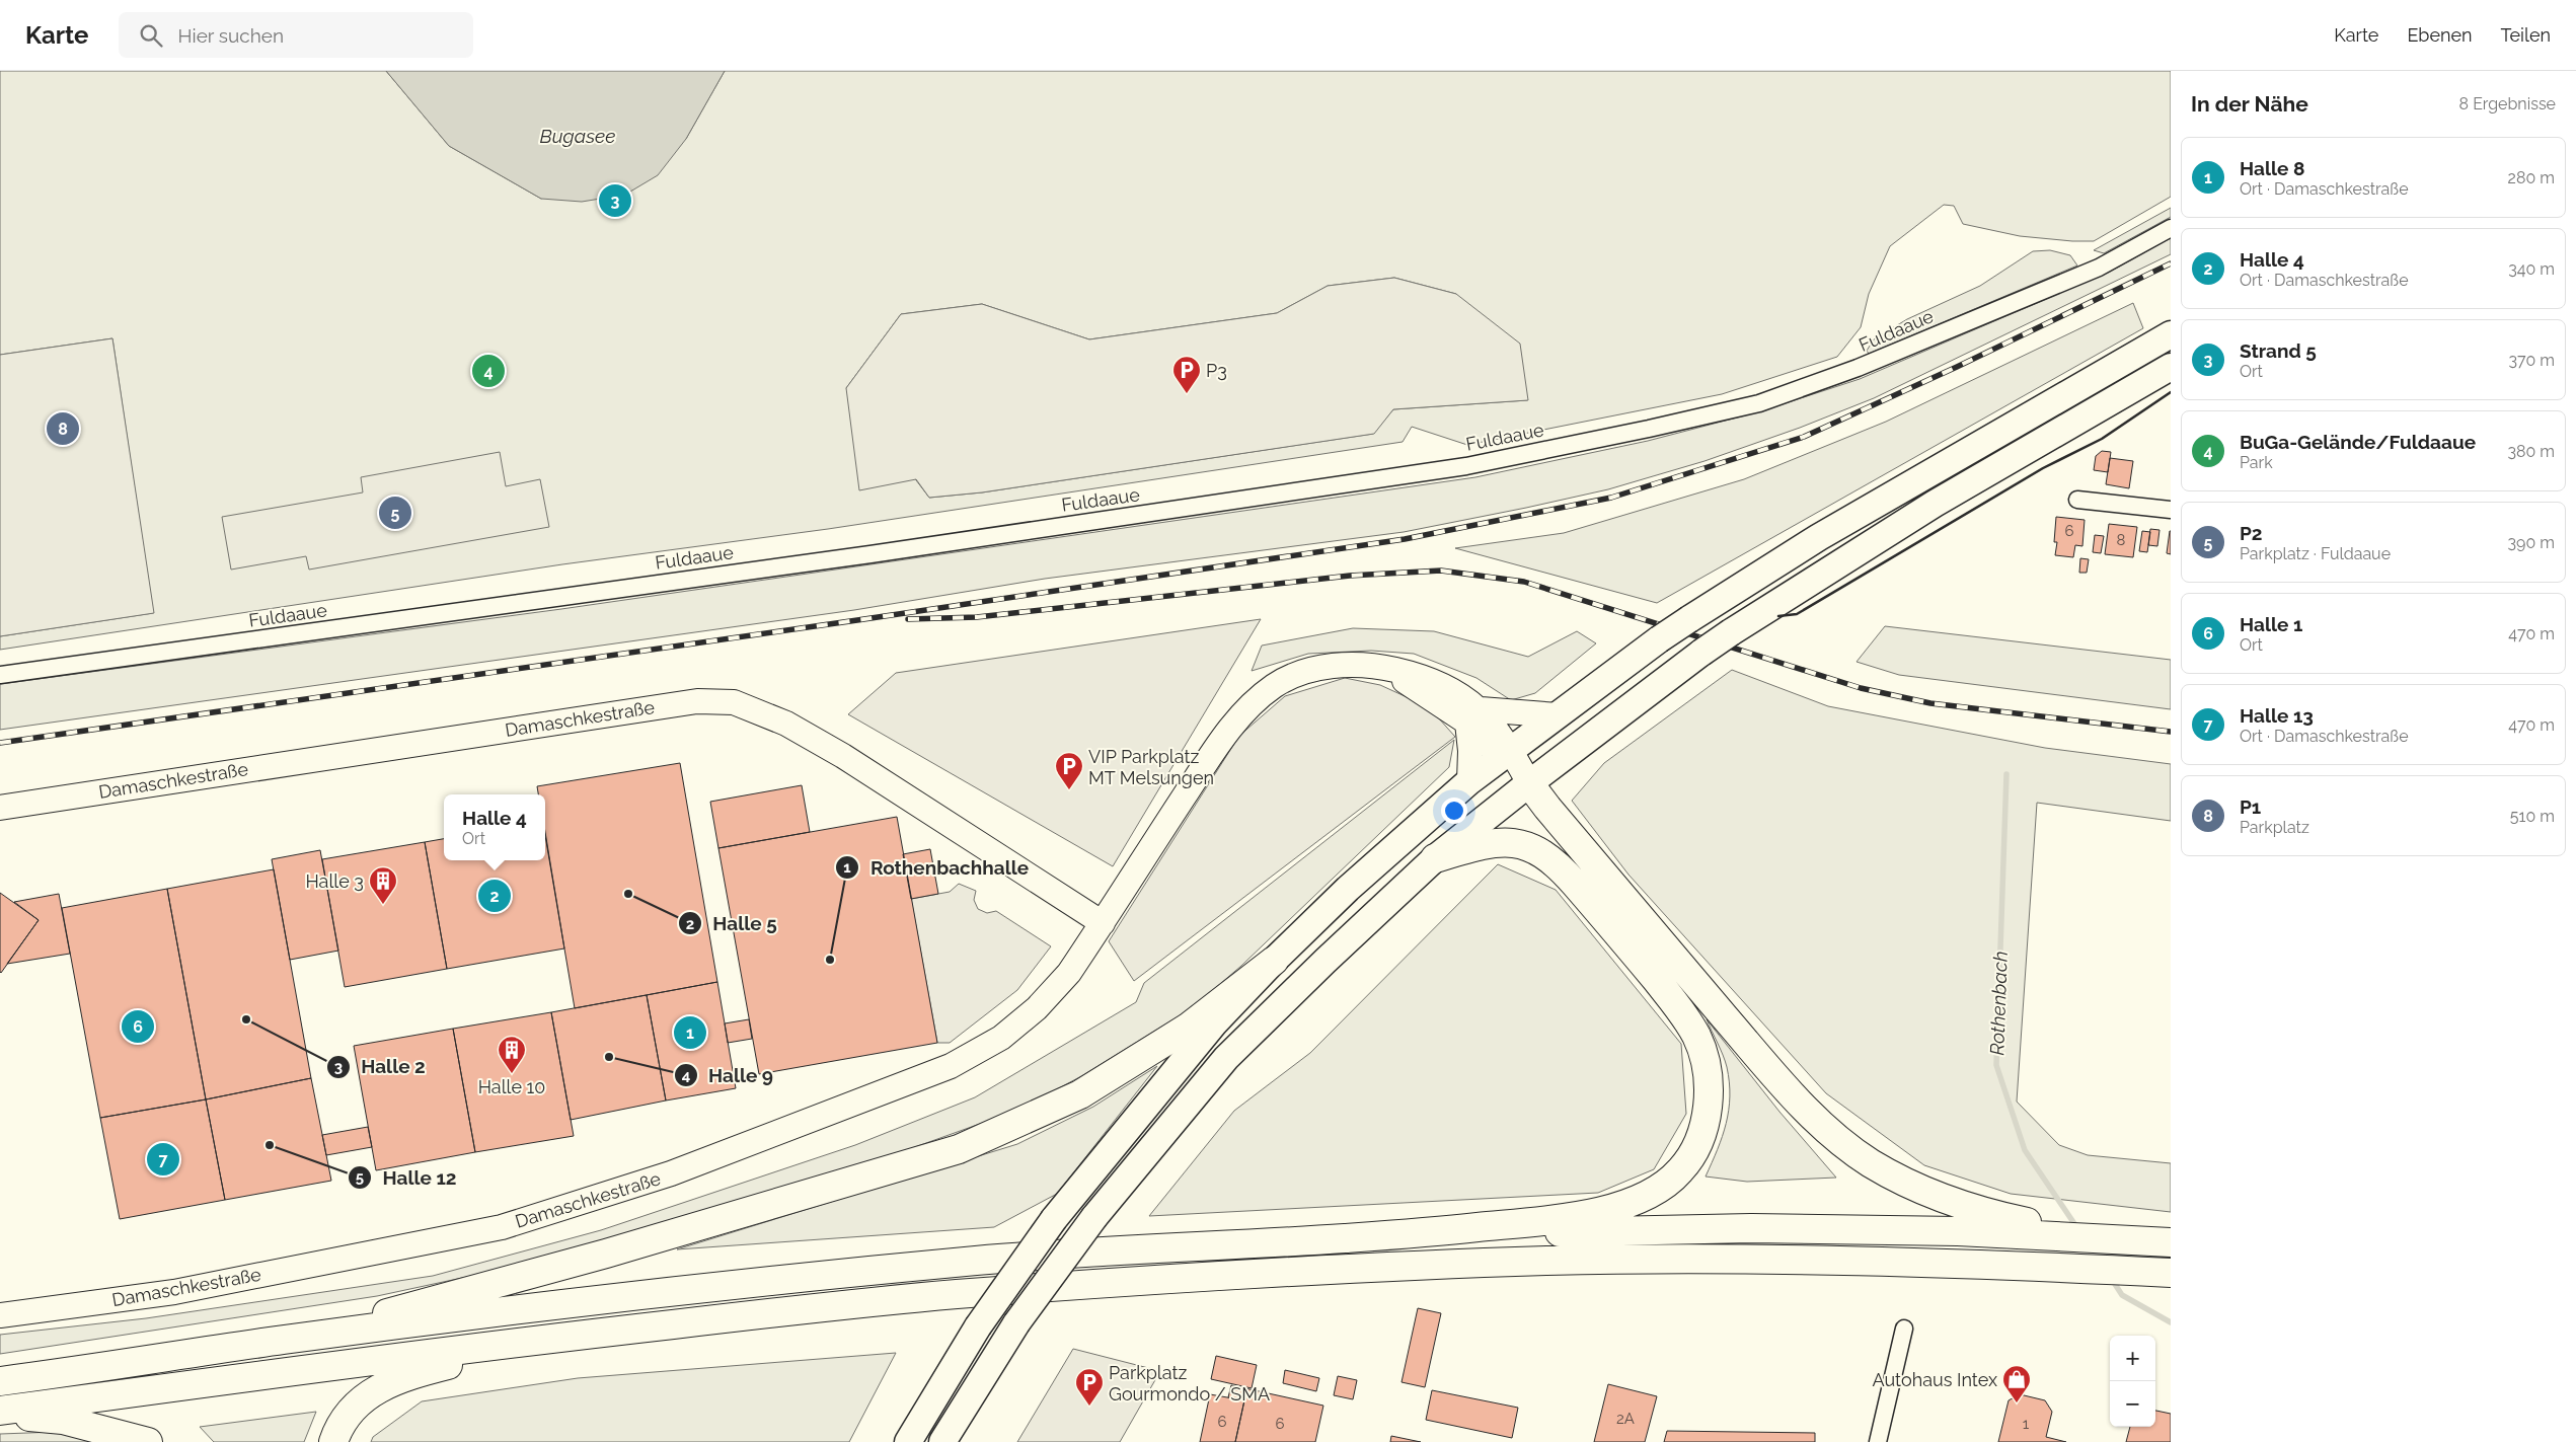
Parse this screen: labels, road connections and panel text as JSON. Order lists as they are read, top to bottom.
{
  "streets": {
    "street": ["Fuldaaue", "Damaschkestraße"]
  },
  "water": ["Bugasee", "Rothenbach"],
  "places": {
    "parking": ["P3", "VIP Parkplatz MT Melsungen", "Parkplatz Gourmondo / SMA"],
    "other": [
      "Halle 5",
      "Rothenbachhalle",
      "Halle 2",
      "Halle 9",
      "Halle 12"
    ],
    "building": ["Halle 3", "Halle 10"],
    "shop": ["Autohaus Intex"]
  },
  "house_numbers": [
    "6",
    "8",
    "2A",
    "6",
    "6",
    "1"
  ],
  "page": {
    "header": "Karte",
    "search": "Hier suchen",
    "nav": ["Karte", "Ebenen", "Teilen"],
    "heading": ["In der Nähe", "8 Ergebnisse"],
    "list": [
      {
        "mark": "1",
        "name": "Halle 8",
        "note": "Ort · Damaschkestraße",
        "value": "280 m"
      },
      {
        "mark": "2",
        "name": "Halle 4",
        "note": "Ort · Damaschkestraße",
        "value": "340 m"
      },
      {
        "mark": "3",
        "name": "Strand 5",
        "note": "Ort",
        "value": "370 m"
      },
      {
        "mark": "4",
        "name": "BuGa-Gelände/Fuldaaue",
        "note": "Park",
        "value": "380 m"
      },
      {
        "mark": "5",
        "name": "P2",
        "note": "Parkplatz · Fuldaaue",
        "value": "390 m"
      },
      {
        "mark": "6",
        "name": "Halle 1",
        "note": "Ort",
        "value": "470 m"
      },
      {
        "mark": "7",
        "name": "Halle 13",
        "note": "Ort · Damaschkestraße",
        "value": "470 m"
      },
      {
        "mark": "8",
        "name": "P1",
        "note": "Parkplatz",
        "value": "510 m"
      }
    ],
    "pins": [
      "3",
      "4",
      "8",
      "5",
      "2",
      "6",
      "1",
      "7"
    ],
    "popup": ["Halle 4", "Ort"],
    "map_buttons": ["+", "−"]
  }
}
